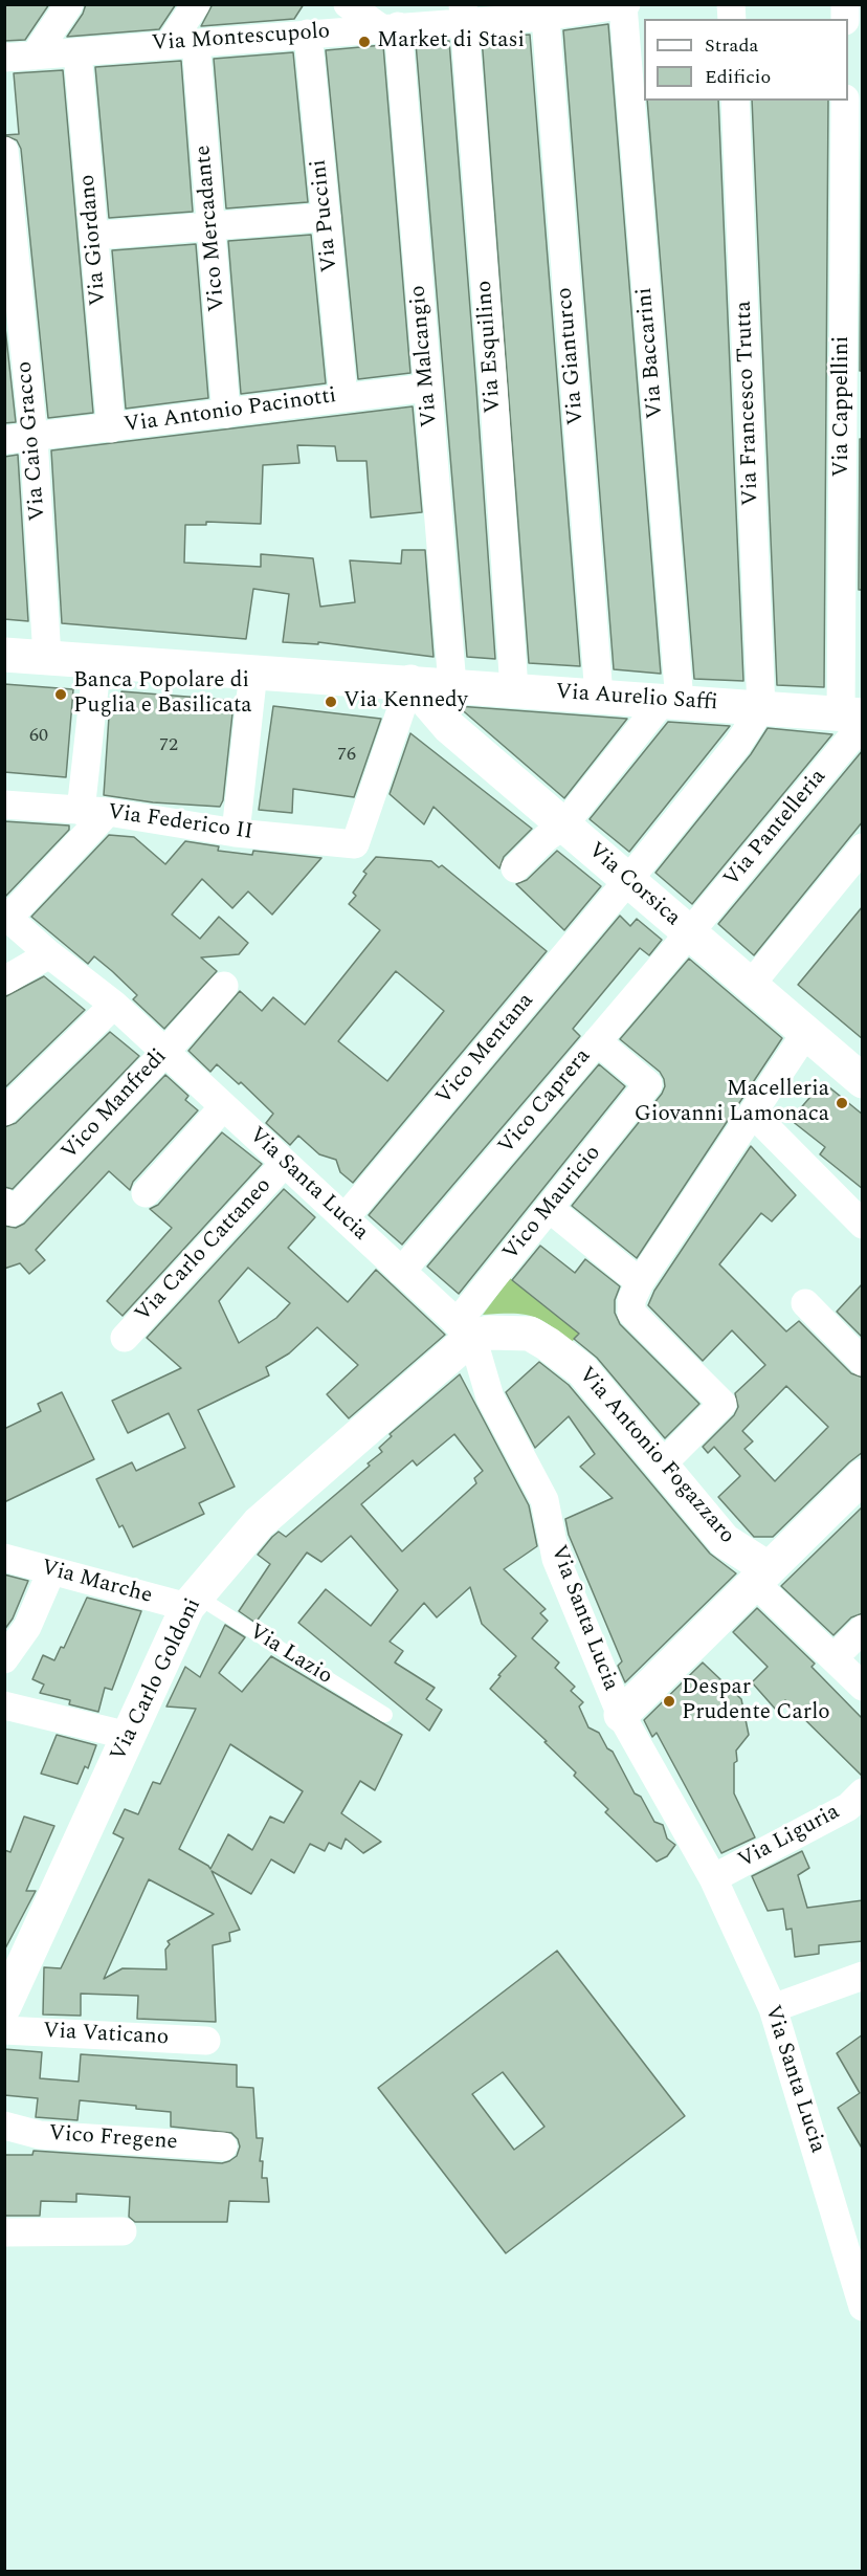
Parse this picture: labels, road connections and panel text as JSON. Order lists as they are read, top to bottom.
{
  "streets": {
    "street": [
      "Via Montescupolo",
      "Via Puccini",
      "Vico Mercadante",
      "Via Giordano",
      "Via Esquilino",
      "Via Baccarini",
      "Via Malcangio",
      "Via Gianturco",
      "Via Francesco Trutta",
      "Via Cappellini",
      "Via Antonio Pacinotti",
      "Via Caio Gracco",
      "Via Aurelio Saffi",
      "Via Federico II",
      "Via Pantelleria",
      "Via Corsica",
      "Vico Mentana",
      "Vico Caprera",
      "Vico Manfredi",
      "Via Santa Lucia",
      "Vico Mauricio",
      "Via Carlo Cattaneo",
      "Via Antonio Fogazzaro",
      "Via Marche",
      "Via Carlo Goldoni",
      "Via Liguria",
      "Via Vaticano",
      "Vico Fregene"
    ],
    "lane": ["Via Lazio"]
  },
  "crossings": [
    ["Via Montescupolo", "Via Puccini"],
    ["Via Montescupolo", "Vico Mercadante"],
    ["Via Montescupolo", "Via Giordano"],
    ["Via Montescupolo", "Via Esquilino"],
    ["Via Montescupolo", "Via Baccarini"],
    ["Via Montescupolo", "Via Malcangio"],
    ["Via Montescupolo", "Via Gianturco"],
    ["Via Puccini", "Via Antonio Pacinotti"],
    ["Vico Mercadante", "Via Antonio Pacinotti"],
    ["Via Giordano", "Via Antonio Pacinotti"],
    ["Via Esquilino", "Via Aurelio Saffi"],
    ["Via Baccarini", "Via Aurelio Saffi"],
    ["Via Malcangio", "Via Antonio Pacinotti"],
    ["Via Malcangio", "Via Aurelio Saffi"],
    ["Via Gianturco", "Via Aurelio Saffi"],
    ["Via Francesco Trutta", "Via Aurelio Saffi"],
    ["Via Francesco Trutta", "Vico Mentana"],
    ["Via Cappellini", "Via Aurelio Saffi"],
    ["Via Cappellini", "Via Pantelleria"],
    ["Via Antonio Pacinotti", "Via Caio Gracco"],
    ["Via Caio Gracco", "Via Aurelio Saffi"],
    ["Via Aurelio Saffi", "Via Federico II"],
    ["Via Aurelio Saffi", "Via Pantelleria"],
    ["Via Aurelio Saffi", "Via Corsica"],
    ["Via Aurelio Saffi", "Vico Mentana"],
    ["Via Federico II", "Via Corsica"],
    ["Via Pantelleria", "Via Corsica"],
    ["Via Pantelleria", "Vico Caprera"],
    ["Via Corsica", "Vico Mentana"],
    ["Via Corsica", "Vico Caprera"],
    ["Vico Mentana", "Via Santa Lucia"],
    ["Vico Caprera", "Via Santa Lucia"],
    ["Vico Caprera", "Vico Mauricio"],
    ["Vico Manfredi", "Via Santa Lucia"],
    ["Via Santa Lucia", "Vico Mauricio"],
    ["Via Santa Lucia", "Via Carlo Cattaneo"],
    ["Via Santa Lucia", "Via Antonio Fogazzaro"],
    ["Via Santa Lucia", "Via Carlo Goldoni"],
    ["Via Santa Lucia", "Via Liguria"],
    ["Vico Mauricio", "Via Antonio Fogazzaro"],
    ["Vico Mauricio", "Via Carlo Goldoni"],
    ["Via Antonio Fogazzaro", "Via Carlo Goldoni"],
    ["Via Marche", "Via Lazio"],
    ["Via Marche", "Via Carlo Goldoni"],
    ["Via Lazio", "Via Carlo Goldoni"]
  ],
  "places": [
    "Market di Stasi",
    "Banca Popolare di Puglia e Basilicata",
    "Via Kennedy",
    "Macelleria Giovanni Lamonaca",
    "Despar Prudente Carlo"
  ],
  "house_numbers": ["60", "72", "76"],
  "legend": ["Strada", "Edificio"]
}
